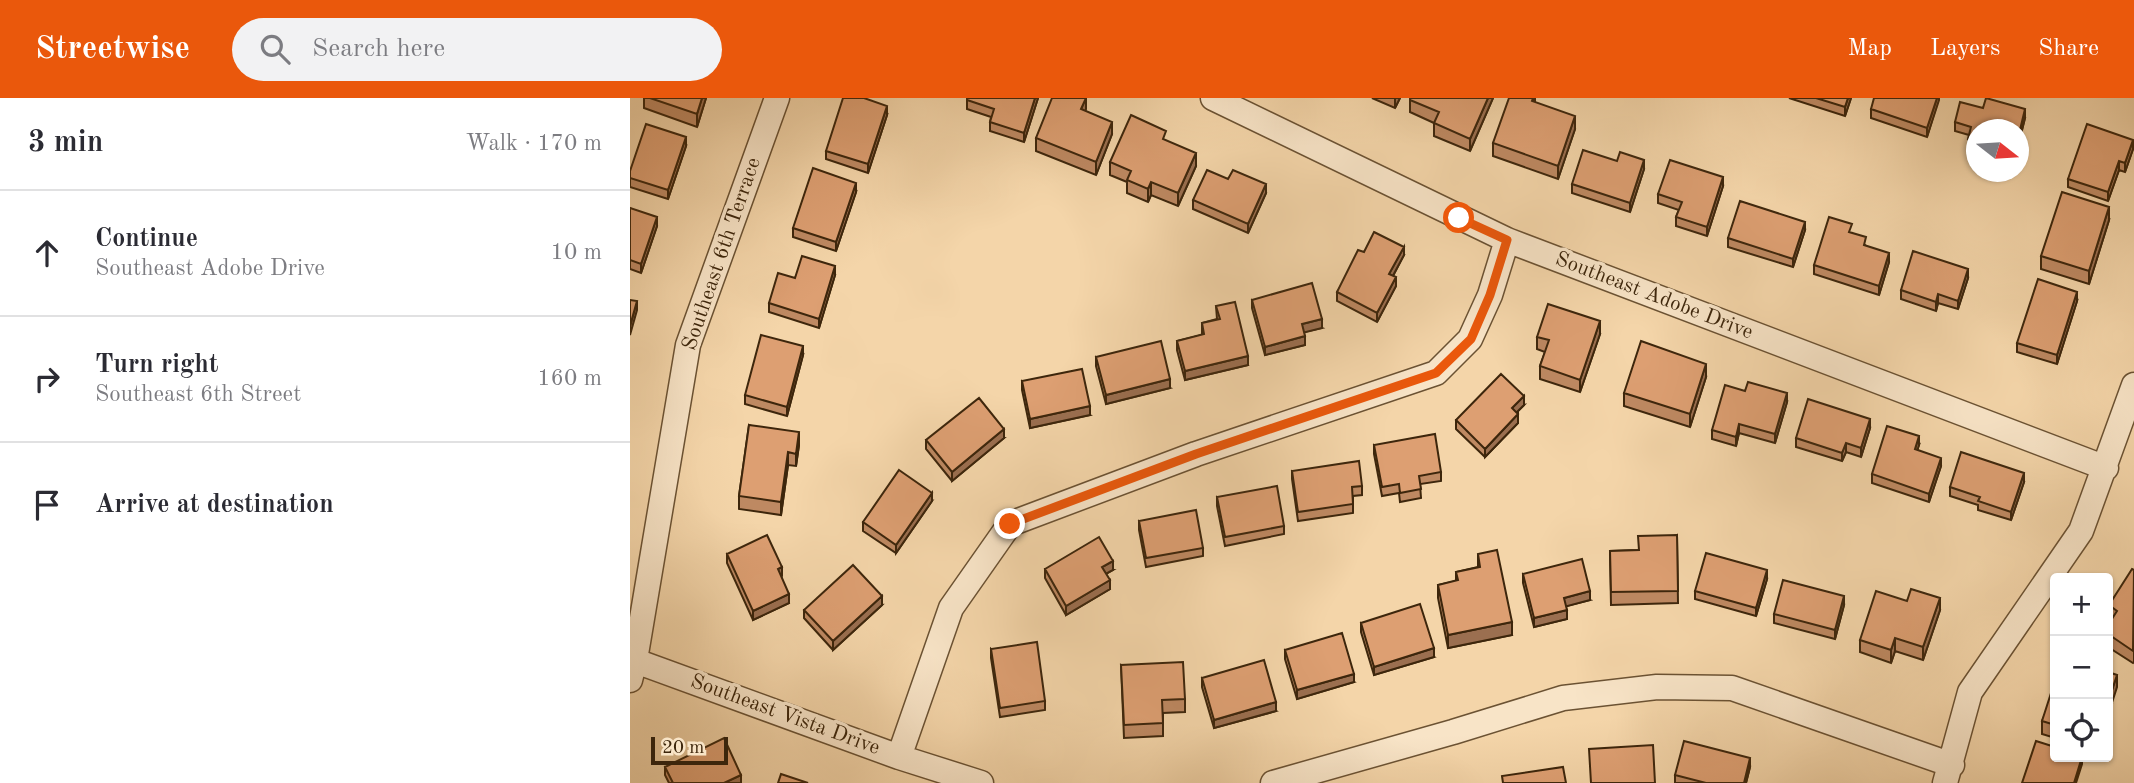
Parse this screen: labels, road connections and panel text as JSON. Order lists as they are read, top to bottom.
{
  "streets": {
    "street": ["Southeast 6th Terrace", "Southeast Adobe Drive", "Southeast Vista Drive"]
  },
  "crossings": [
    ["Southeast 6th Terrace", "Southeast Vista Drive"]
  ],
  "scale_bar": "20 m",
  "north": "right",
  "page": {
    "header": "Streetwise",
    "search": "Search here",
    "nav": ["Map", "Layers", "Share"],
    "heading": ["3 min", "Walk · 170 m"],
    "list": [
      ["Continue", "Southeast Adobe Drive", "10 m"],
      ["Turn right", "Southeast 6th Street", "160 m"],
      "Arrive at destination"
    ],
    "map_buttons": ["+", "−"],
    "scale": "20 m"
  }
}
